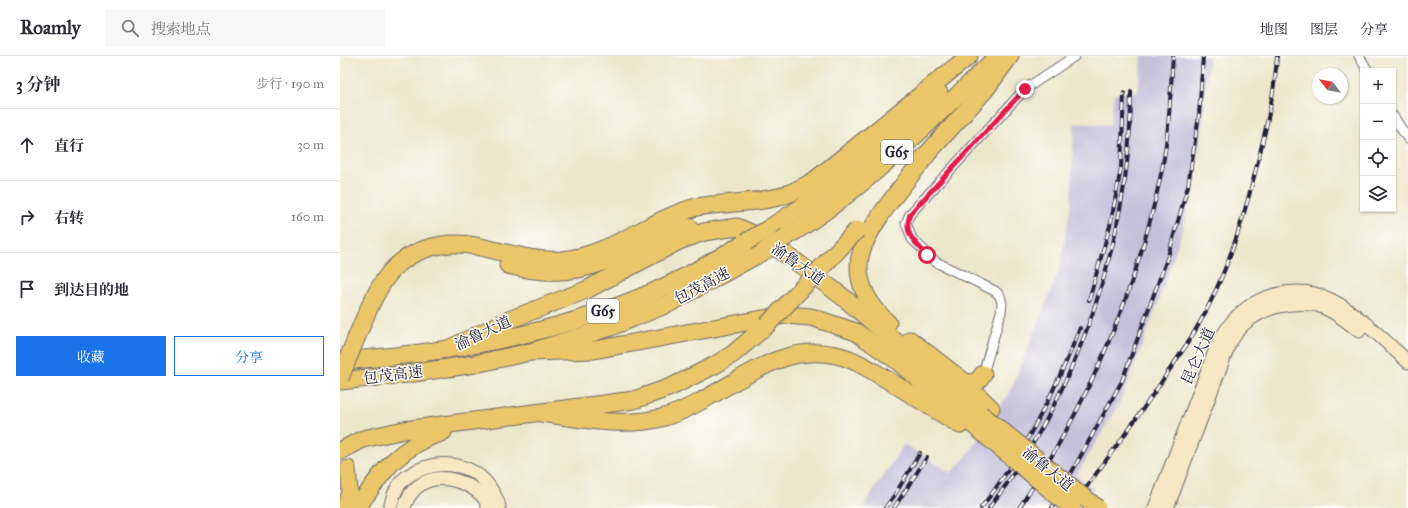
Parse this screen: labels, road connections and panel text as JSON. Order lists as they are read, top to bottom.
{
  "streets": {
    "highway": ["G65", "渝鲁大道", "包茂高速"],
    "street": ["昆仑大道"]
  },
  "crossings": [
    ["渝鲁大道", "包茂高速"]
  ],
  "north": "top left",
  "page": {
    "header": "Roamly",
    "search": "搜索地点",
    "nav": ["地图", "图层", "分享"],
    "heading": ["3 分钟", "步行 · 190 m"],
    "map_buttons": ["+", "−"],
    "list": [
      ["直行", "30 m"],
      ["右转", "160 m"],
      "到达目的地"
    ],
    "buttons": ["收藏", "分享"]
  }
}
